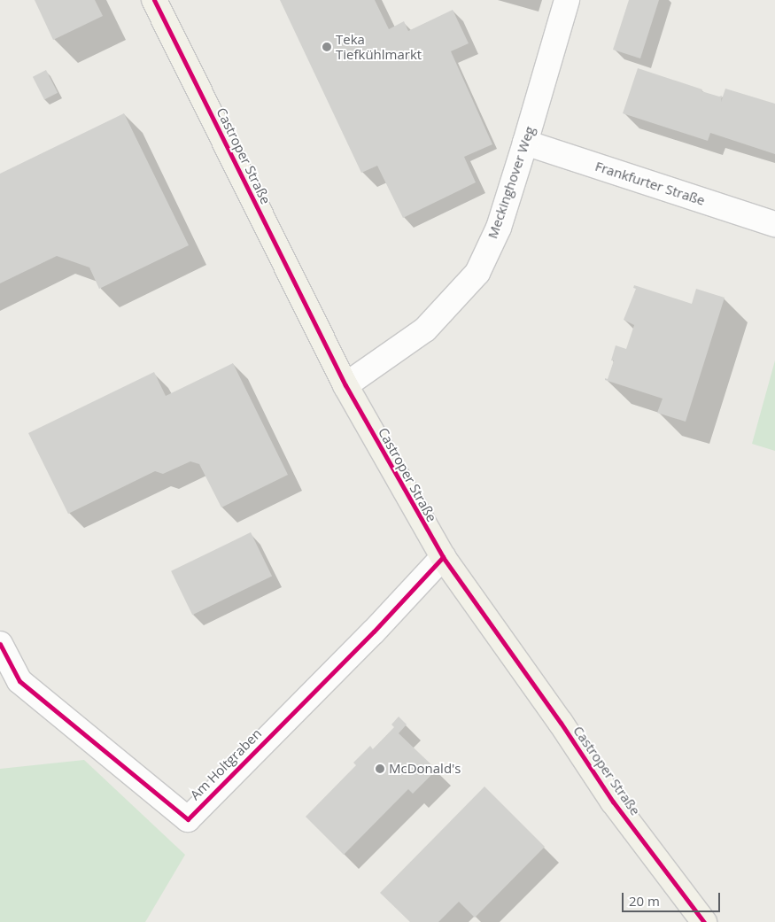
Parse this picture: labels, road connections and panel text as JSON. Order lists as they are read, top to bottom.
{
  "streets": {
    "main road": ["Castroper Straße"],
    "street": ["Meckinghover Weg", "Frankfurter Straße", "Am Holtgraben"]
  },
  "crossings": [
    ["Castroper Straße", "Meckinghover Weg"],
    ["Castroper Straße", "Am Holtgraben"],
    ["Meckinghover Weg", "Frankfurter Straße"]
  ],
  "places": ["Teka Tiefkühlmarkt", "McDonald's"],
  "scale_bar": "20 m"
}
